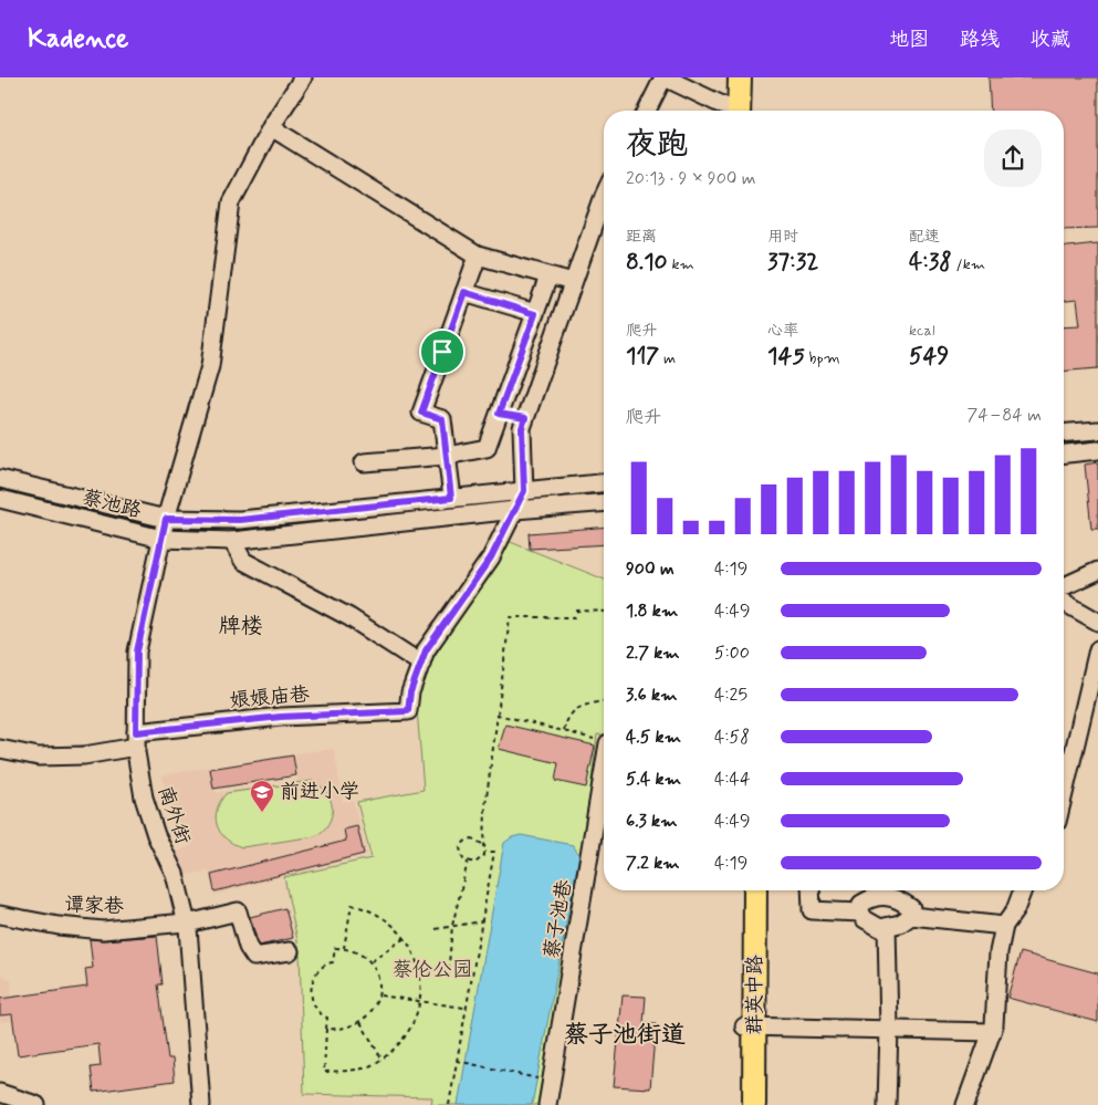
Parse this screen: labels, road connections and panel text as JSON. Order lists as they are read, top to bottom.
{
  "streets": {
    "main road": ["群英中路"],
    "street": [
      "蔡池路",
      "娘娘庙巷",
      "南外街",
      "谭家巷",
      "蔡子池巷"
    ]
  },
  "crossings": [
    ["蔡池路", "南外街"],
    ["娘娘庙巷", "南外街"],
    ["南外街", "谭家巷"]
  ],
  "districts": ["牌楼", "蔡子池街道"],
  "parks": ["蔡伦公园"],
  "places": {
    "school or university": ["前进小学"]
  },
  "page": {
    "header": "Kadence",
    "nav": ["地图", "路线", "收藏"],
    "heading": ["夜跑", "20:13 · 9 × 900 m"],
    "stats": [
      ["距离", "8.10 km"],
      ["用时", "37:32"],
      ["配速", "4:38 /km"],
      ["爬升", "117 m"],
      ["心率", "145 bpm"],
      ["kcal", "549"]
    ],
    "chart": ["爬升", "74–84 m"],
    "list": [
      {
        "name": "900 m",
        "note": "4:19"
      },
      {
        "name": "1.8 km",
        "note": "4:49"
      },
      {
        "name": "2.7 km",
        "note": "5:00"
      },
      {
        "name": "3.6 km",
        "note": "4:25"
      },
      {
        "name": "4.5 km",
        "note": "4:58"
      },
      {
        "name": "5.4 km",
        "note": "4:44"
      },
      {
        "name": "6.3 km",
        "note": "4:49"
      },
      {
        "name": "7.2 km",
        "note": "4:19"
      }
    ]
  }
}
